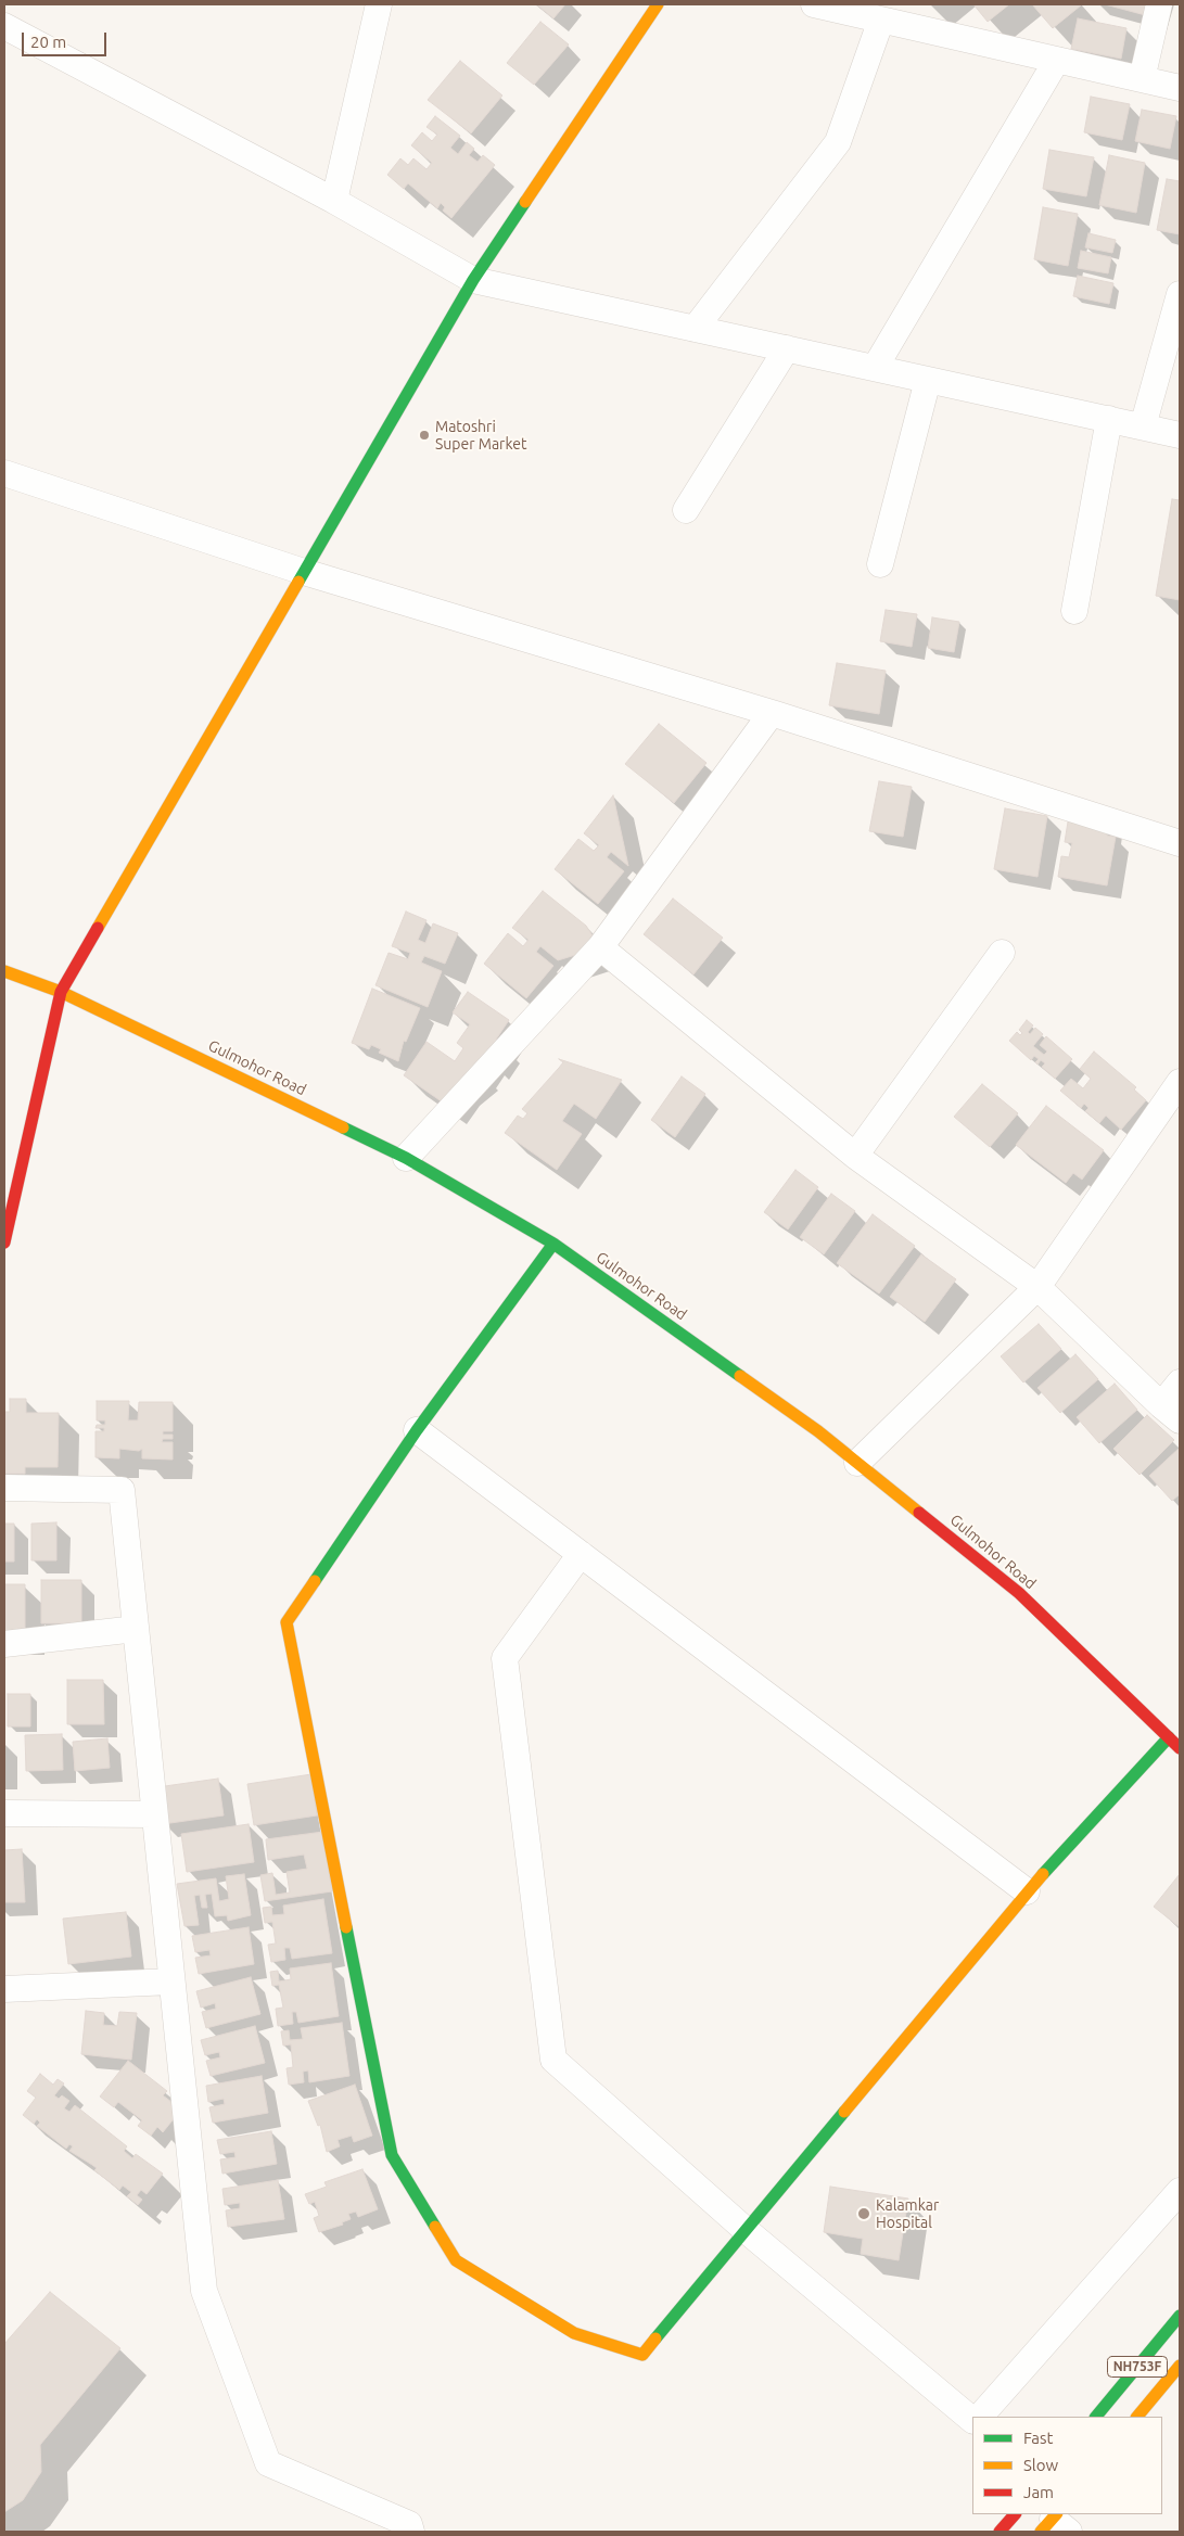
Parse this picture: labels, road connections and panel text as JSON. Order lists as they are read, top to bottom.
{
  "streets": {
    "main road": ["Gulmohor Road", "NH753F"]
  },
  "places": ["Matoshri Super Market", "Kalamkar Hospital"],
  "legend": ["Fast", "Slow", "Jam"],
  "scale_bar": "20 m"
}
